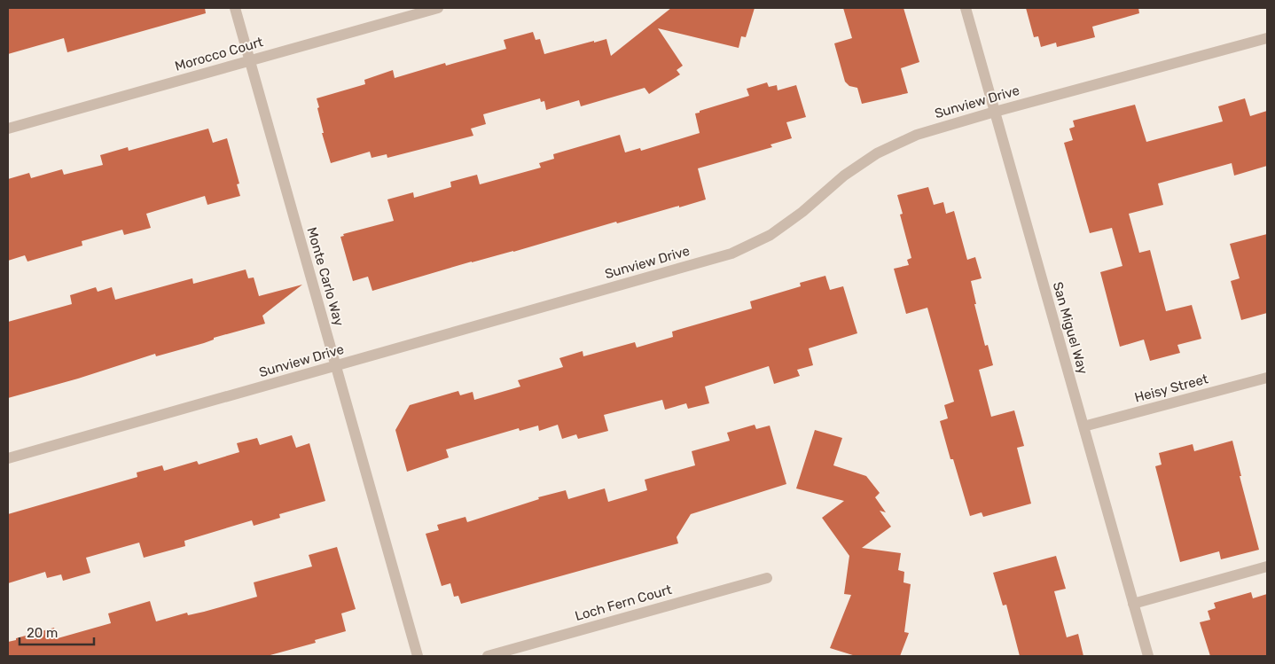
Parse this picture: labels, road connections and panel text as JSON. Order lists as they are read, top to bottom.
{
  "streets": {
    "street": [
      "Morocco Court",
      "Sunview Drive",
      "Monte Carlo Way",
      "San Miguel Way",
      "Heisy Street",
      "Loch Fern Court"
    ]
  },
  "crossings": [
    ["Morocco Court", "Monte Carlo Way"],
    ["Sunview Drive", "Monte Carlo Way"],
    ["Sunview Drive", "San Miguel Way"],
    ["San Miguel Way", "Heisy Street"]
  ],
  "scale_bar": "20 m"
}
